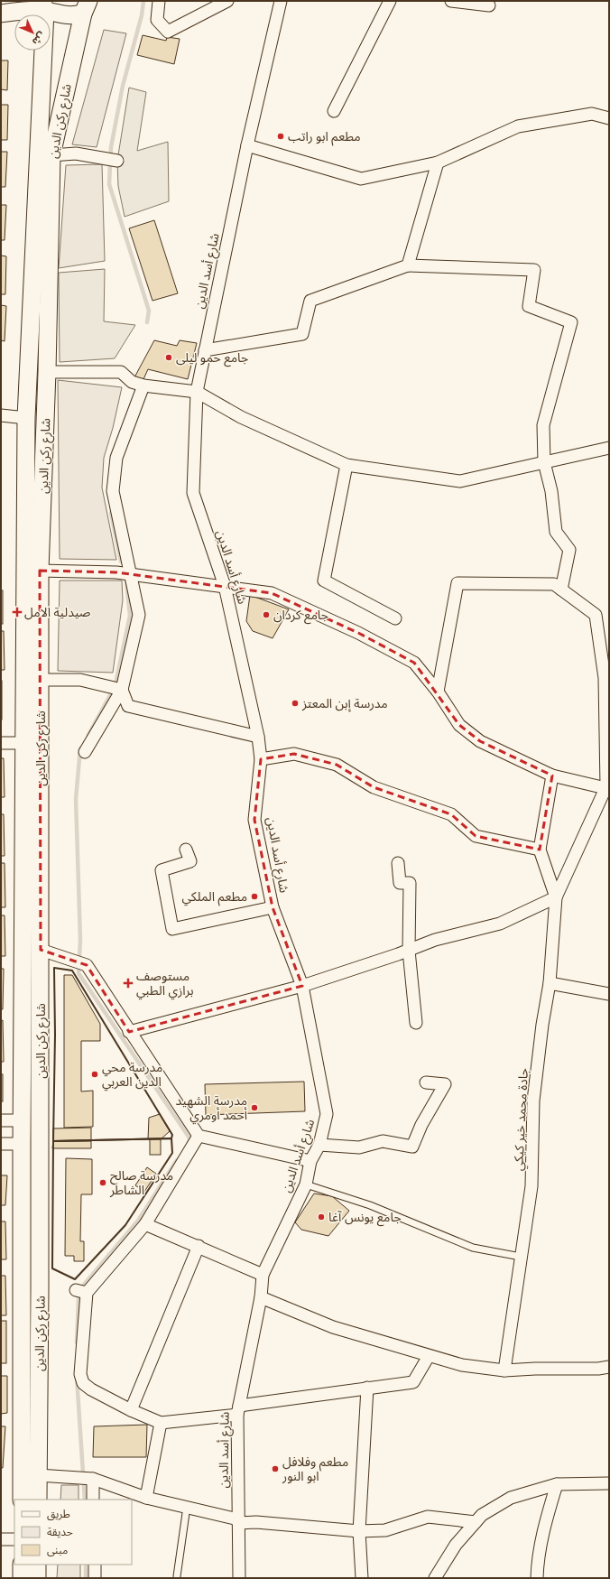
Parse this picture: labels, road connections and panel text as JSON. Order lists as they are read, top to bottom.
{
  "streets": {
    "main road": ["شارع ركن الدين"],
    "street": ["شارع أسد الدين", "جادة محمد خير كيكي"]
  },
  "places": {
    "other": [
      "مطعم ابو راتب",
      "جامع حمو ليلى",
      "جامع كردان",
      "مدرسة إبن المعتز",
      "مطعم الملكي",
      "مدرسة محي الدين العربي",
      "مدرسة الشهيد أحمد أومري",
      "مدرسة صالح الشاطر",
      "جامع يونس آغا",
      "مطعم وفلافل ابو النور"
    ],
    "health": ["صيدلية الامل", "مستوصف برازي الطبي"]
  },
  "legend": ["طريق", "حديقة", "مبنى"],
  "north": "bottom right"
}
